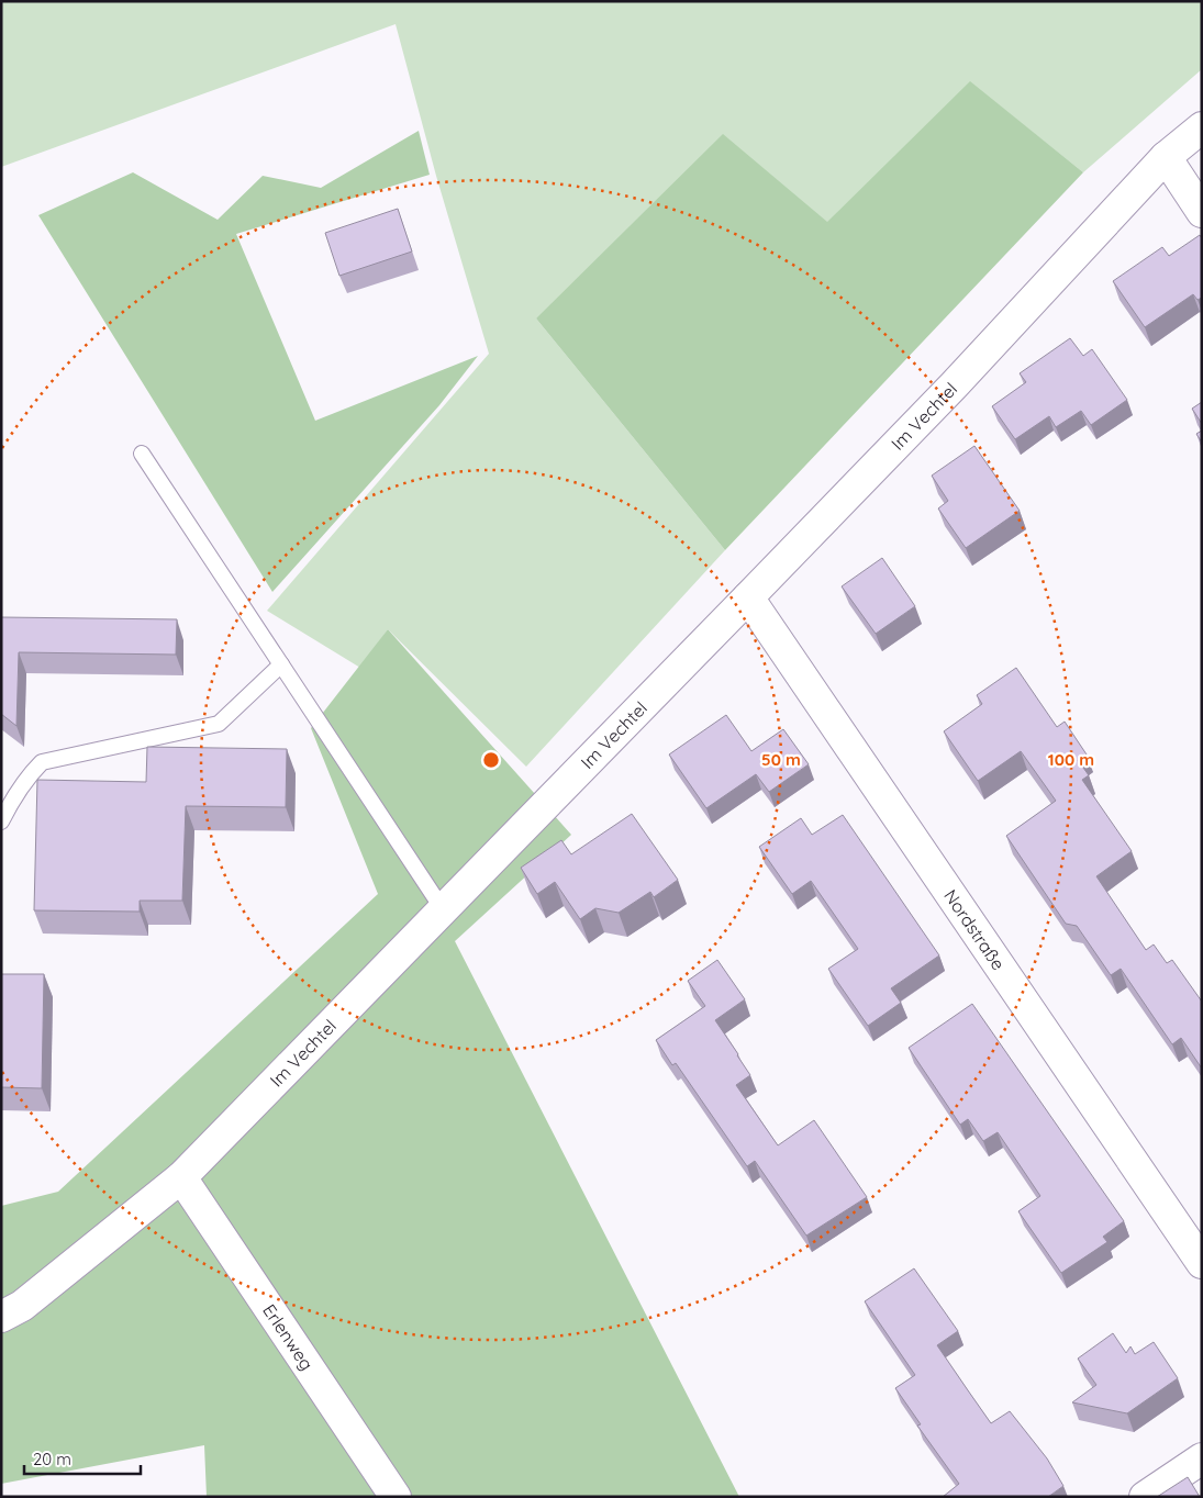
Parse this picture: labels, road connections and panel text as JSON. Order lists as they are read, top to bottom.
{
  "streets": {
    "street": ["Im Vechtel", "Nordstraße", "Erlenweg"]
  },
  "crossings": [
    ["Im Vechtel", "Nordstraße"],
    ["Im Vechtel", "Erlenweg"]
  ],
  "scale_bar": "20 m",
  "rings": ["50 m", "100 m"]
}
